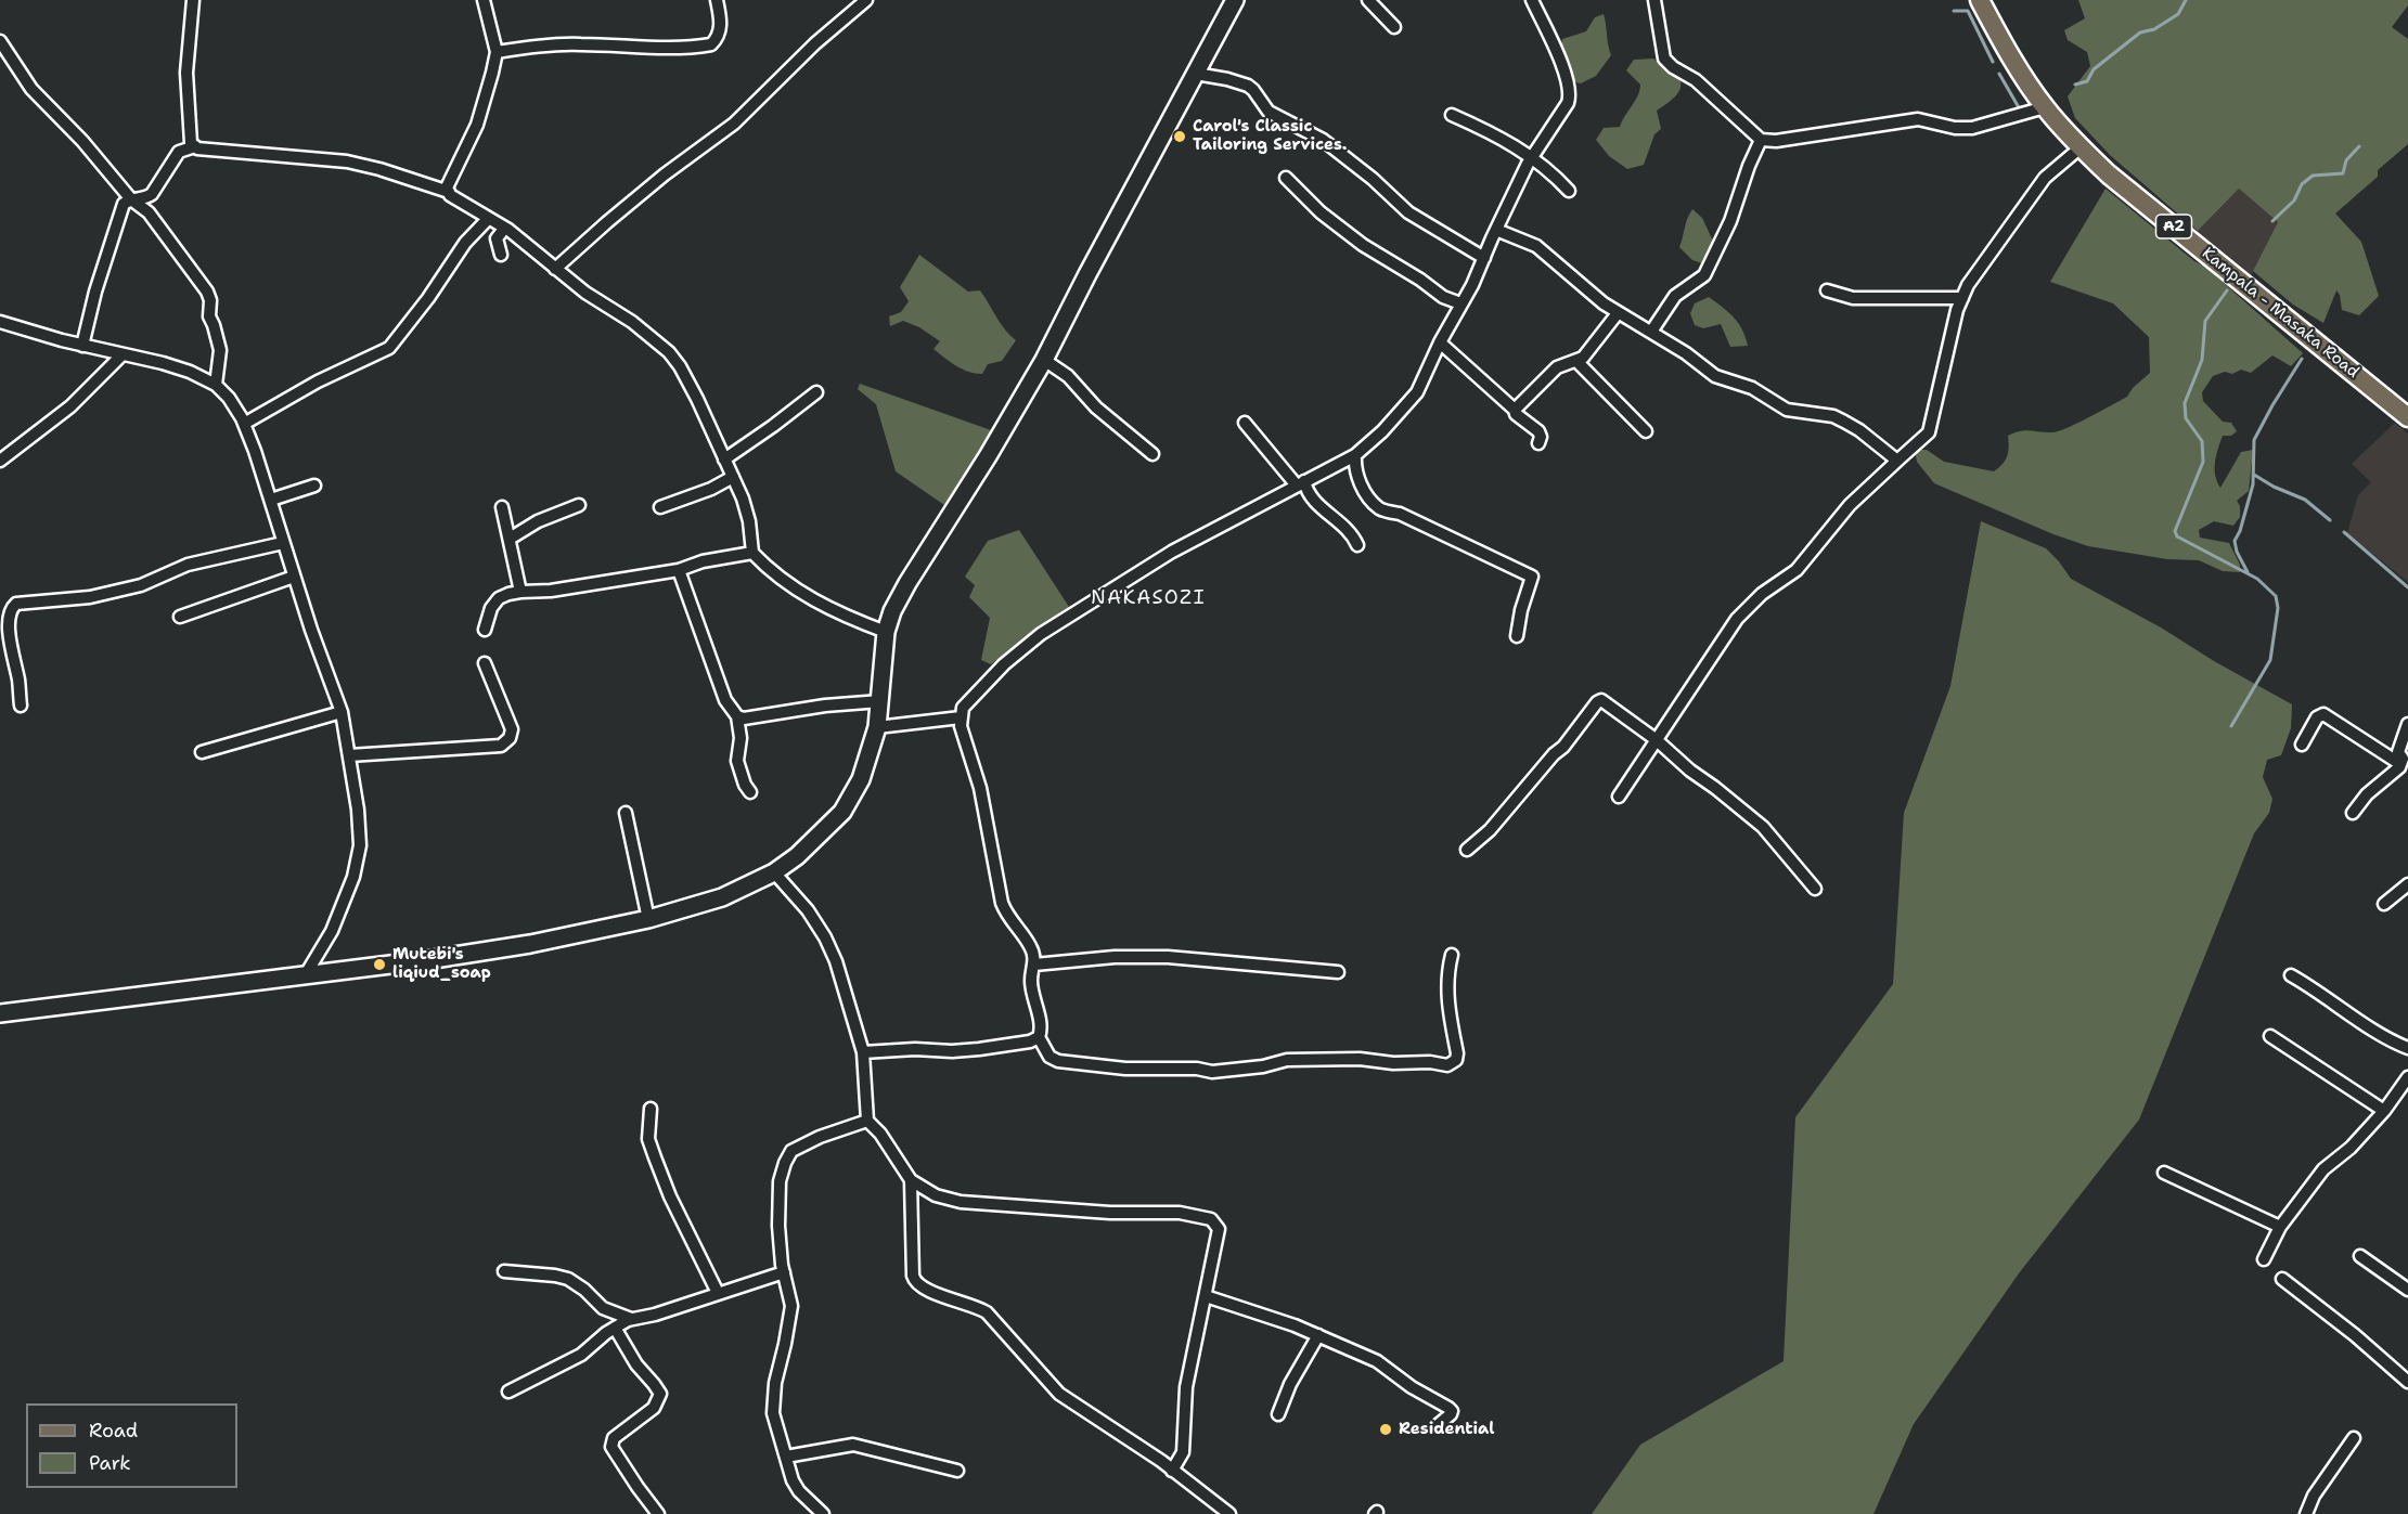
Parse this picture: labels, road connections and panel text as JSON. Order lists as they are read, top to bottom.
{
  "streets": {
    "main road": ["A2", "Kampala - Masaka Road"]
  },
  "districts": ["NAKASOZI"],
  "places": ["Carol's Classic Tailoring Services.", "Mutebi's liqiud_soap", "Residential"],
  "legend": ["Road", "Park"]
}
